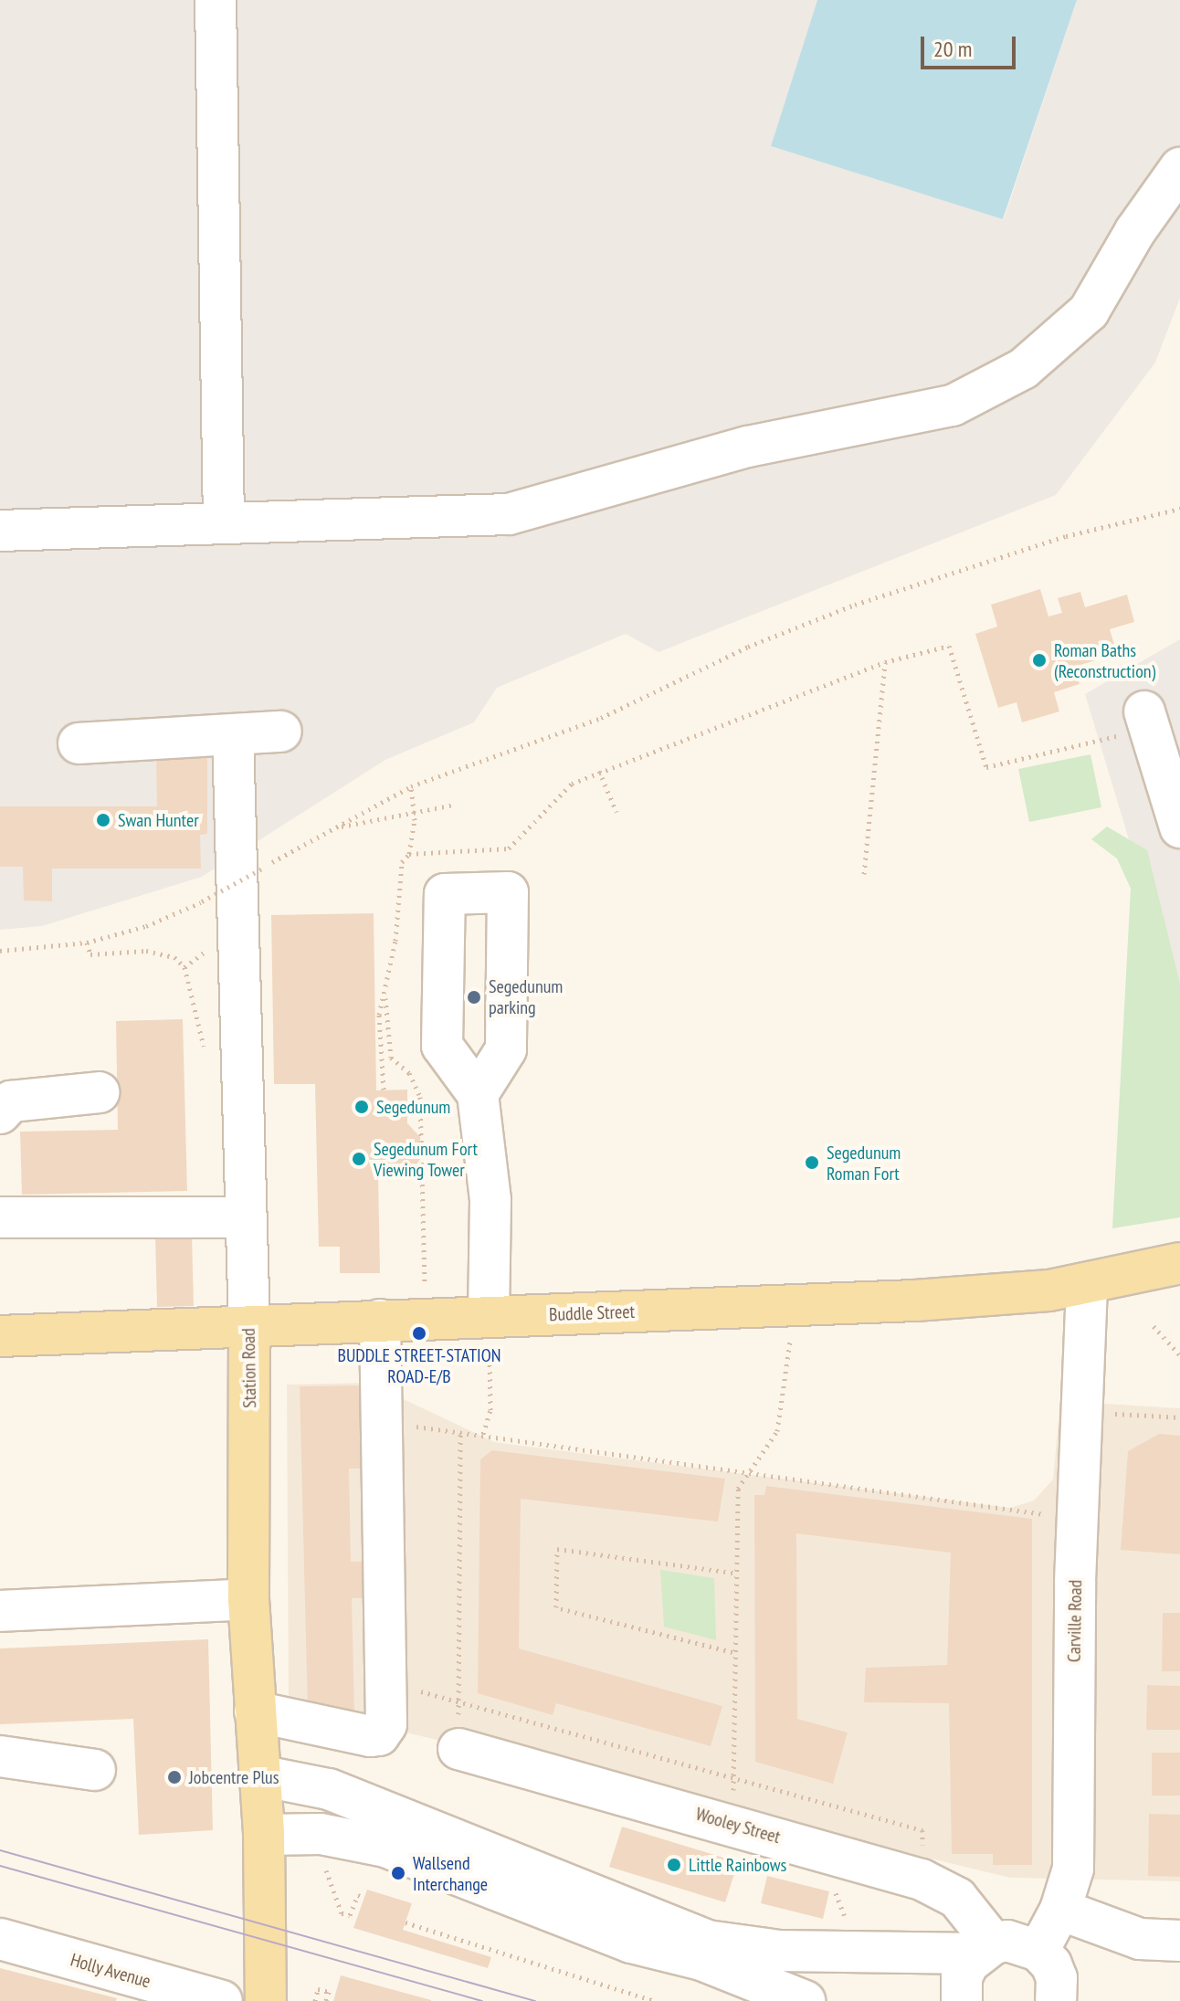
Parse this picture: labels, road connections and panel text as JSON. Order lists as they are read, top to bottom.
{
  "streets": {
    "main road": ["Buddle Street", "Station Road"],
    "street": ["Carville Road", "Wooley Street", "Holly Avenue"]
  },
  "crossings": [
    ["Buddle Street", "Station Road"],
    ["Buddle Street", "Carville Road"]
  ],
  "places": [
    "Roman Baths (Reconstruction)",
    "Swan Hunter",
    "Segedunum parking",
    "Segedunum",
    "Segedunum Fort Viewing Tower",
    "Segedunum Roman Fort",
    "BUDDLE STREET-STATION ROAD-E/B",
    "Jobcentre Plus",
    "Little Rainbows",
    "Wallsend Interchange"
  ],
  "scale_bar": "20 m"
}
